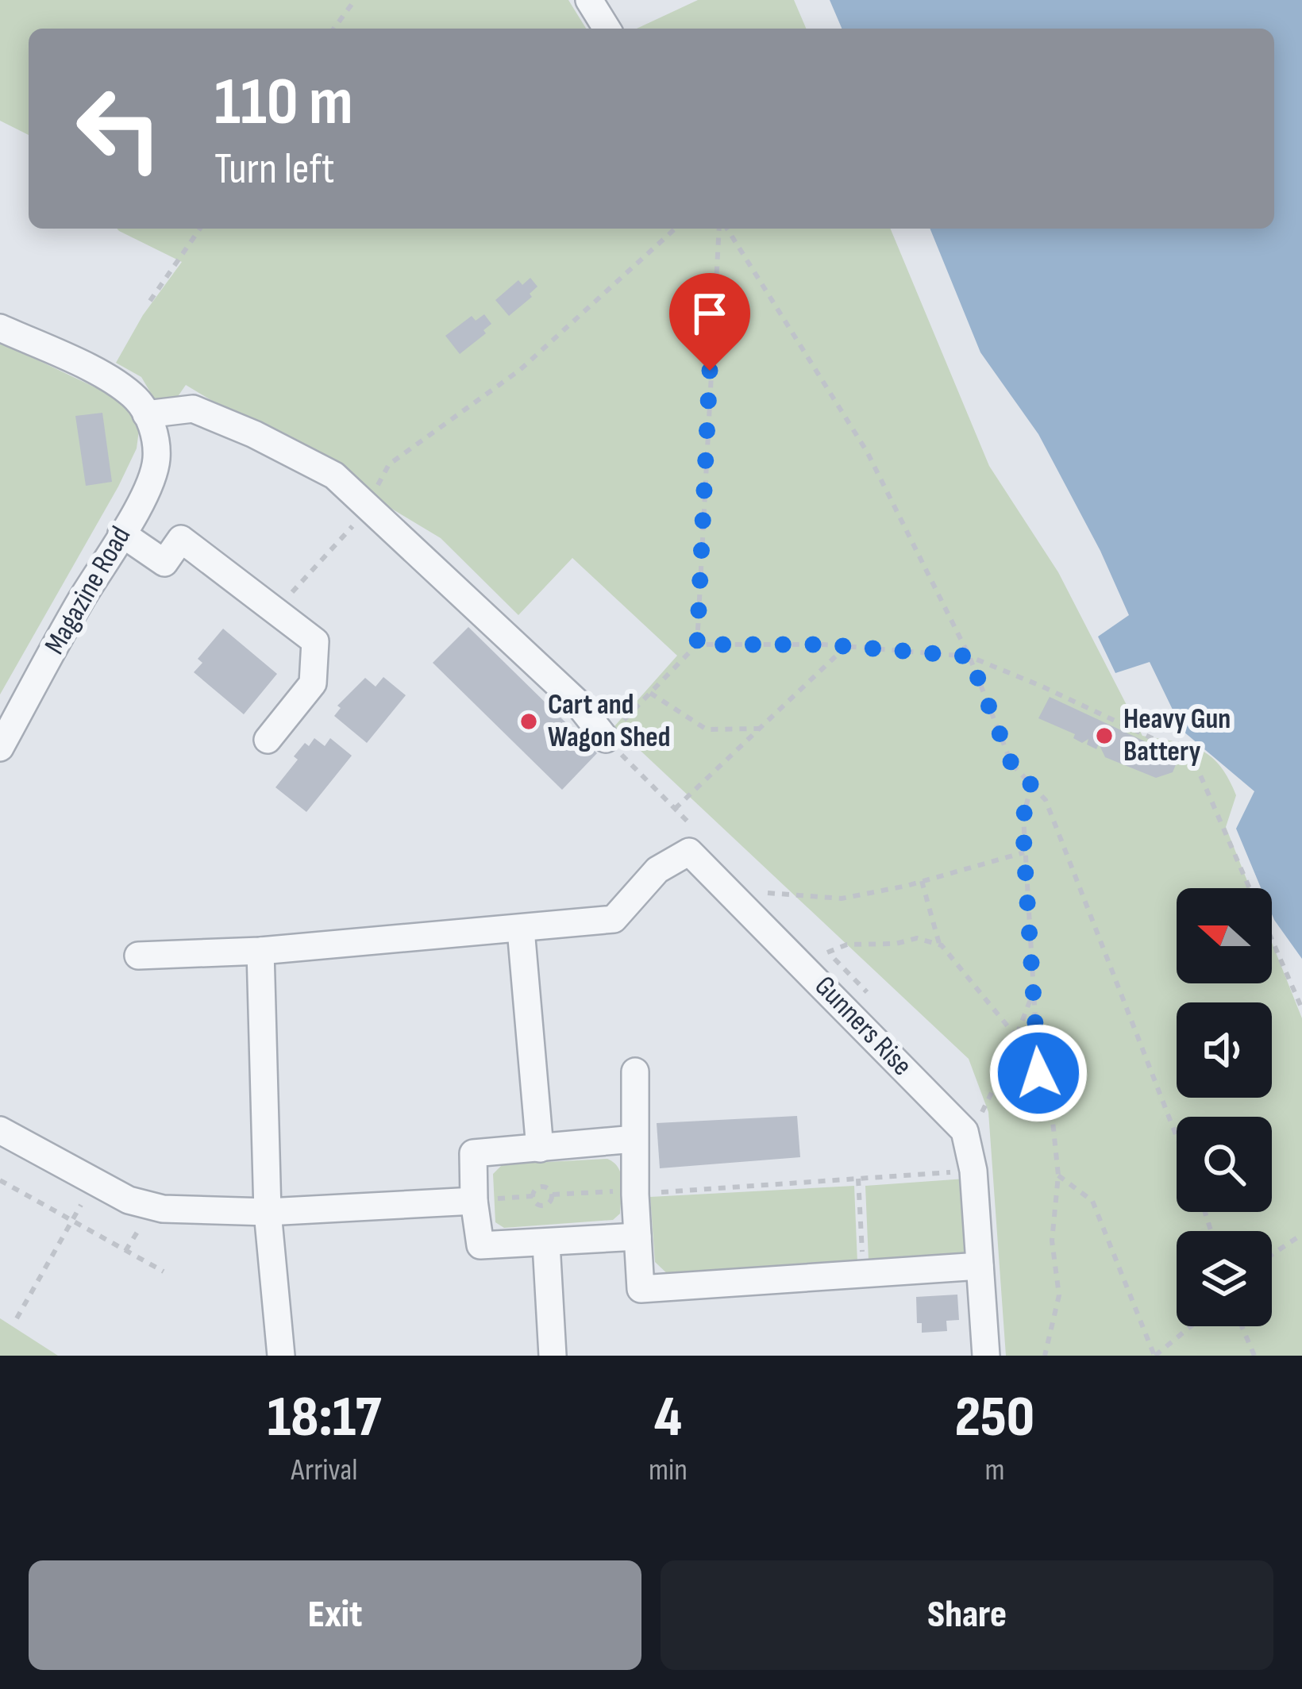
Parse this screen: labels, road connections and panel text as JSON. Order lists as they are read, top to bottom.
{
  "streets": {
    "street": ["Magazine Road", "Gunners Rise"]
  },
  "places": ["Cart and Wagon Shed", "Heavy Gun Battery"],
  "north": "left",
  "page": {
    "turn": ["110 m", "Turn left"],
    "eta": [
      "18:17",
      "Arrival",
      "4",
      "min",
      "250",
      "m"
    ],
    "buttons": ["Exit", "Share"]
  }
}
